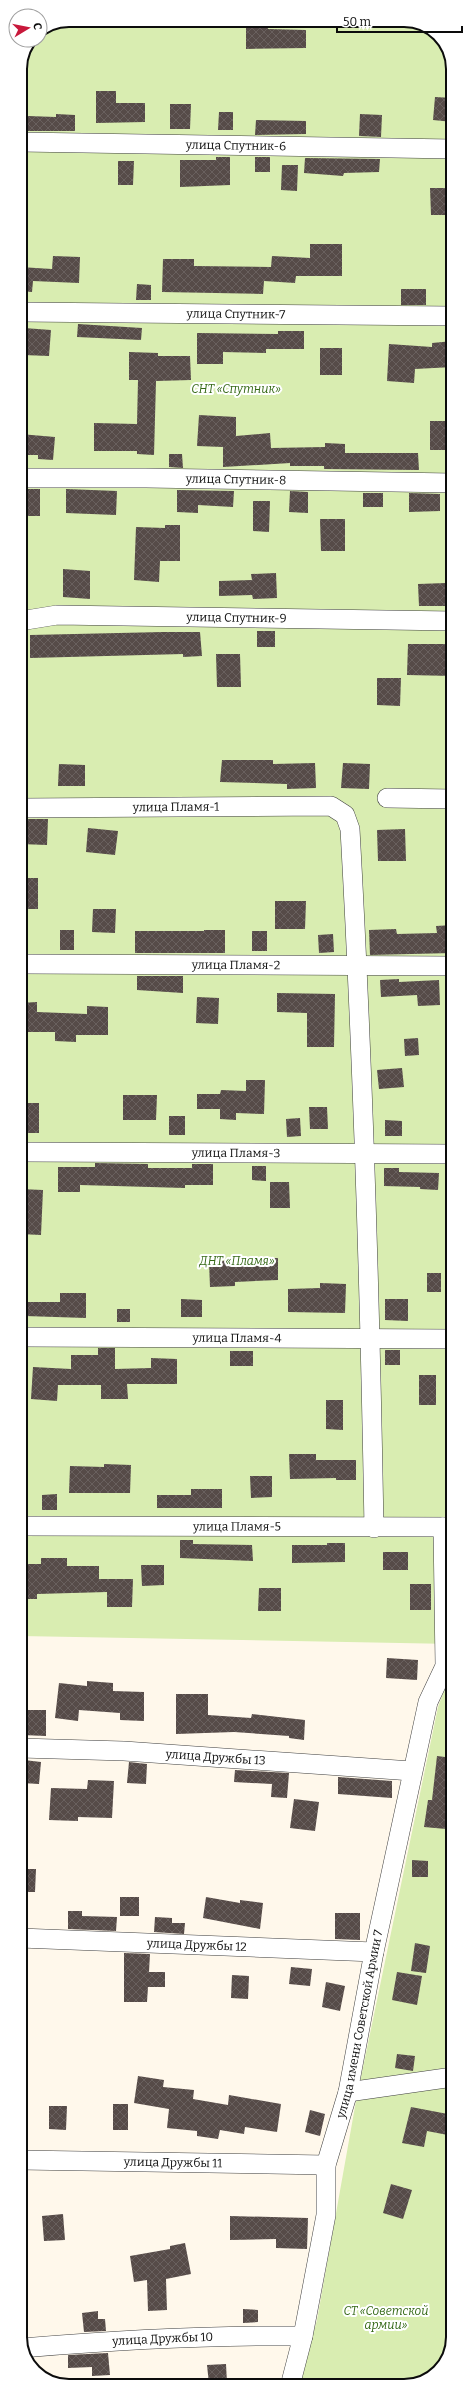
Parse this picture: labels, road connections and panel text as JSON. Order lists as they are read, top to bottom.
{
  "streets": {
    "street": [
      "улица Спутник-6",
      "улица Спутник-7",
      "улица Спутник-8",
      "улица Спутник-9",
      "улица Пламя-1",
      "улица Пламя-2",
      "улица Пламя-3",
      "улица Пламя-4",
      "улица Пламя-5",
      "улица Дружбы 13",
      "улица Дружбы 12",
      "улица имени Советской Армии 7",
      "улица Дружбы 11",
      "улица Дружбы 10"
    ]
  },
  "crossings": [
    ["улица Пламя-1", "улица Пламя-2"],
    ["улица Дружбы 13", "улица имени Советской Армии 7"],
    ["улица Дружбы 12", "улица имени Советской Армии 7"],
    ["улица имени Советской Армии 7", "улица Дружбы 11"],
    ["улица имени Советской Армии 7", "улица Дружбы 10"]
  ],
  "parks": ["СНТ «Спутник»", "ДНТ «Пламя»", "СТ «Советской армии»"],
  "scale_bar": "50 m",
  "north": "right"
}
